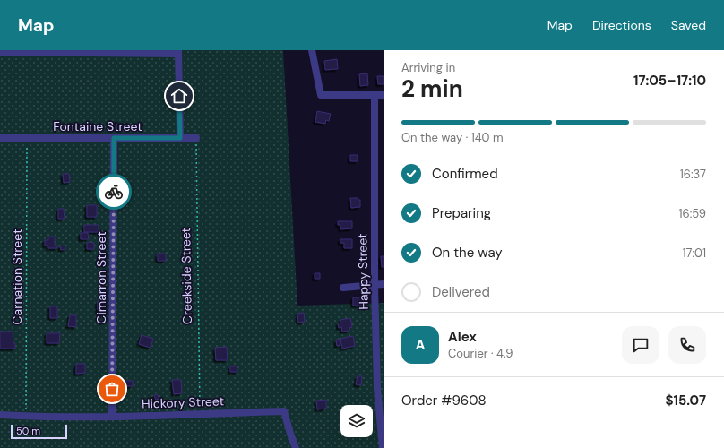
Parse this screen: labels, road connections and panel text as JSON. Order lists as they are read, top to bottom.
{
  "streets": {
    "street": [
      "Fontaine Street",
      "Happy Street",
      "Cimarron Street",
      "Hickory Street"
    ],
    "path": ["Creekside Street", "Carnation Street"]
  },
  "crossings": [
    ["Fontaine Street", "Creekside Street"],
    ["Fontaine Street", "Carnation Street"],
    ["Fontaine Street", "Cimarron Street"],
    ["Creekside Street", "Hickory Street"],
    ["Carnation Street", "Hickory Street"],
    ["Cimarron Street", "Hickory Street"]
  ],
  "scale_bar": "50 m",
  "page": {
    "header": "Map",
    "nav": ["Map", "Directions", "Saved"],
    "heading": ["2 min", "Arriving in", "17:05–17:10"],
    "panel": [
      "Alex",
      "Courier · 4.9",
      "Order #9608",
      "$15.07"
    ],
    "bar": "On the way · 140 m",
    "list": [
      ["Confirmed", "16:37"],
      ["Preparing", "16:59"],
      ["On the way", "17:01"],
      "Delivered"
    ],
    "round": "A",
    "scale": "50 m"
  }
}
